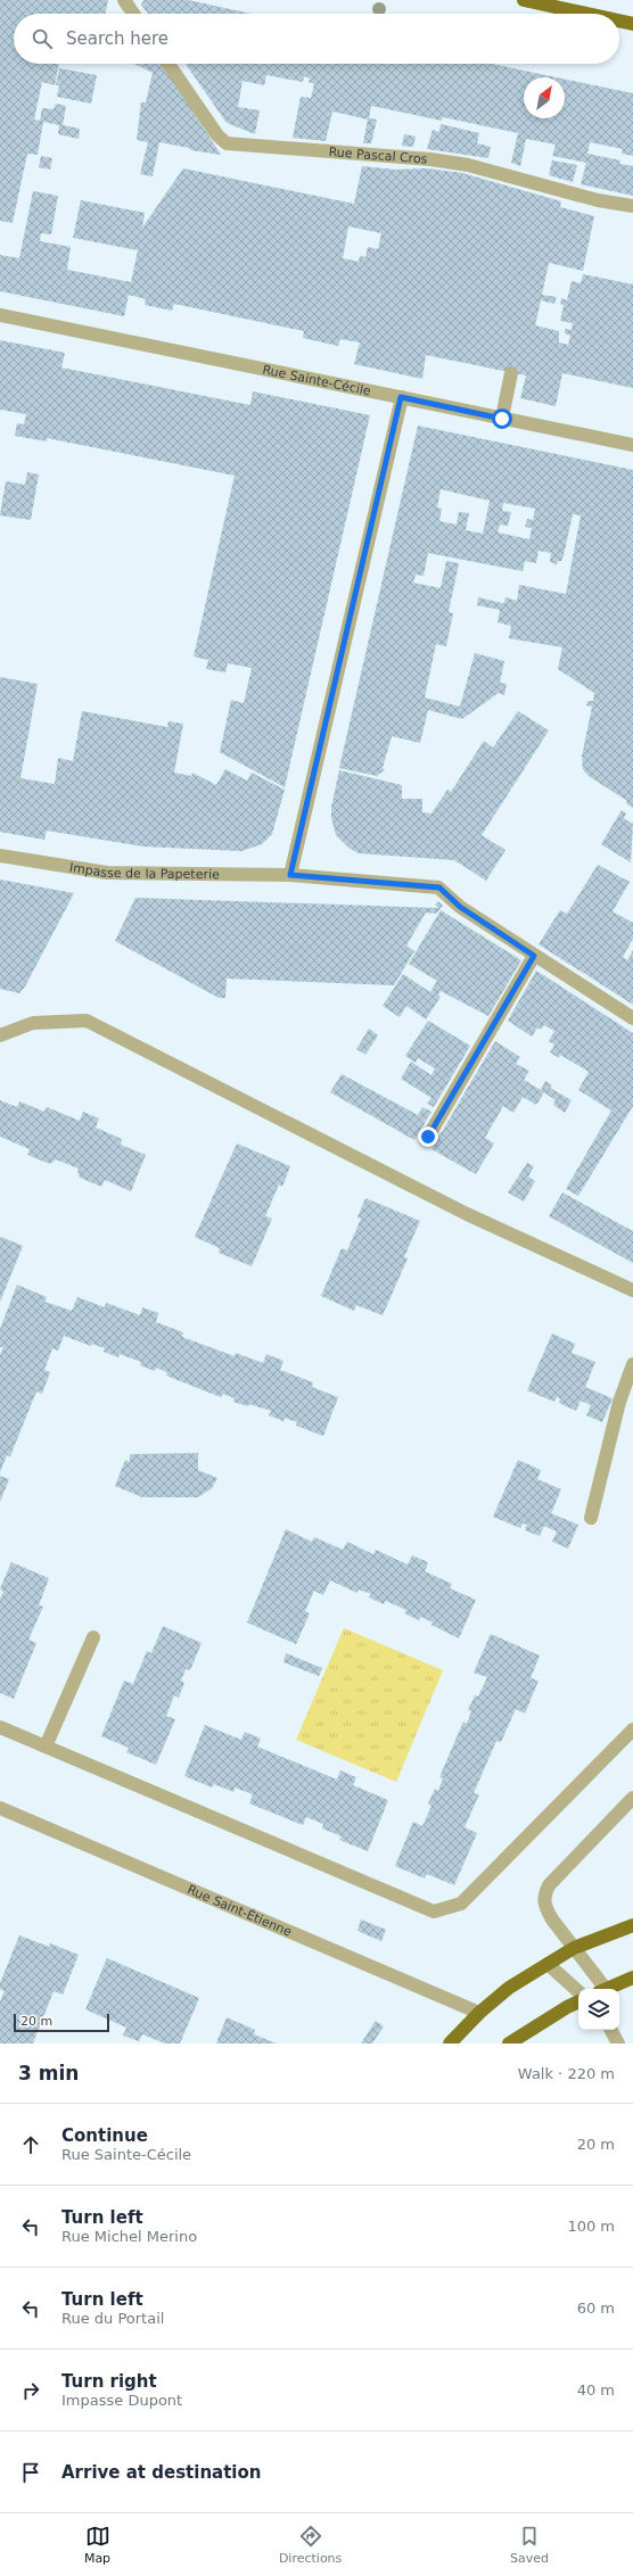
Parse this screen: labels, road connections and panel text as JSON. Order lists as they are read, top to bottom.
{
  "streets": {
    "street": [
      "Rue Pascal Cros",
      "Rue Sainte-Cécile",
      "Impasse de la Papeterie",
      "Rue Saint-Étienne"
    ]
  },
  "scale_bar": "20 m",
  "north": "top right",
  "page": {
    "search": "Search here",
    "scale": "20 m",
    "heading": ["3 min", "Walk · 220 m"],
    "list": [
      ["Continue", "Rue Sainte-Cécile", "20 m"],
      ["Turn left", "Rue Michel Merino", "100 m"],
      ["Turn left", "Rue du Portail", "60 m"],
      ["Turn right", "Impasse Dupont", "40 m"],
      "Arrive at destination"
    ],
    "nav": ["Map", "Directions", "Saved"]
  }
}
